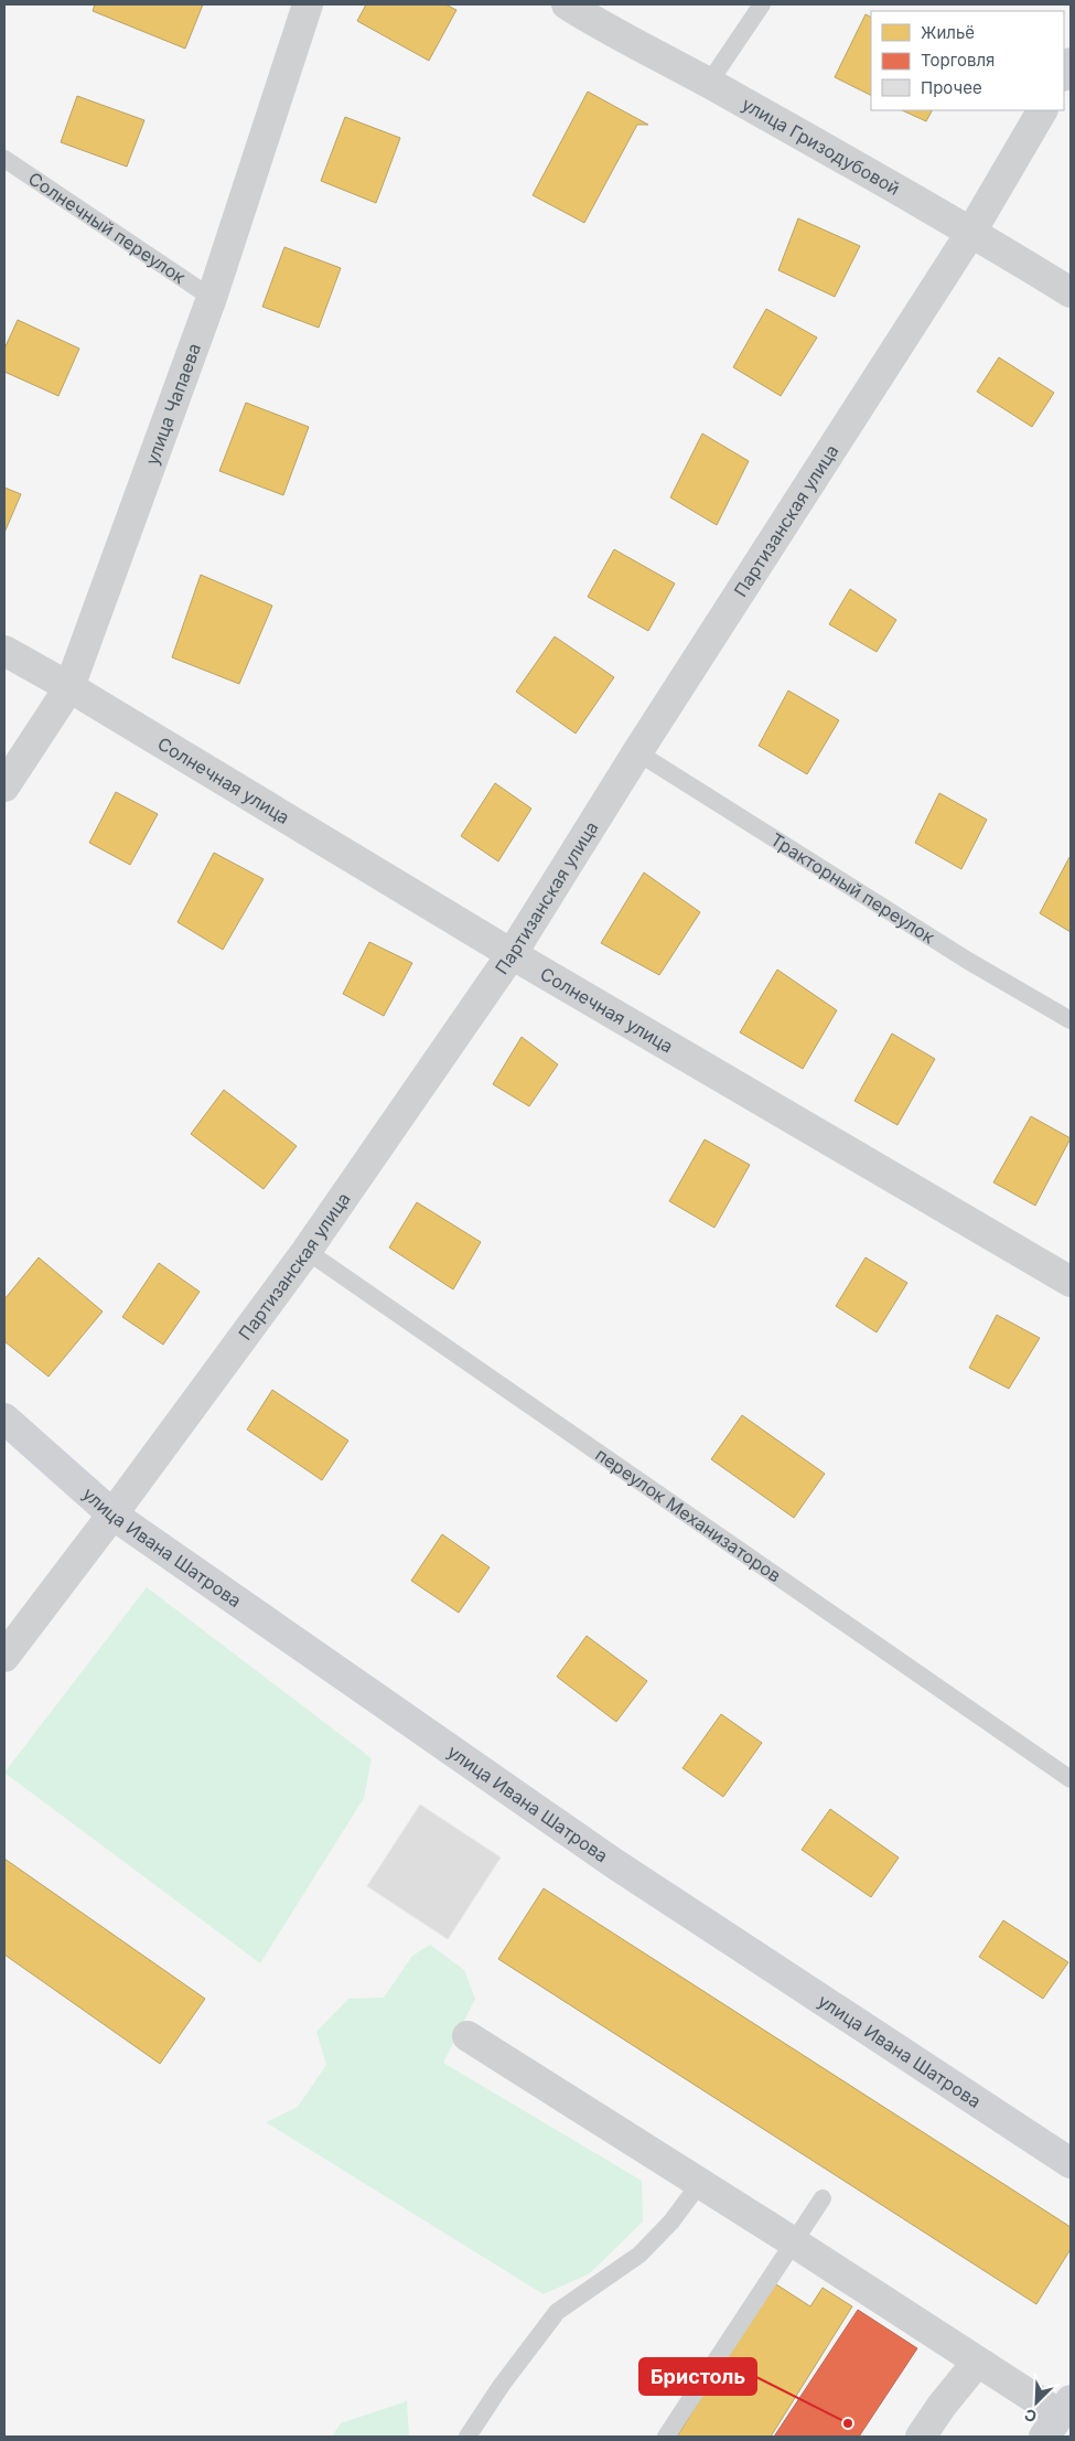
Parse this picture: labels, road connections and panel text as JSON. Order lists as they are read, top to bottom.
{
  "streets": {
    "main road": ["улица Ивана Шатрова"],
    "street": [
      "улица Гризодубовой",
      "улица Чапаева",
      "Партизанская улица",
      "Солнечная улица"
    ],
    "lane": ["Солнечный переулок", "Тракторный переулок", "переулок Механизаторов"]
  },
  "crossings": [
    ["улица Гризодубовой", "Партизанская улица"],
    ["Солнечный переулок", "улица Чапаева"],
    ["улица Чапаева", "Солнечная улица"],
    ["Партизанская улица", "Солнечная улица"],
    ["Партизанская улица", "Тракторный переулок"],
    ["Партизанская улица", "переулок Механизаторов"],
    ["Партизанская улица", "улица Ивана Шатрова"]
  ],
  "places": ["Бристоль"],
  "legend": ["Жильё", "Торговля", "Прочее"],
  "north": "bottom left"
}
